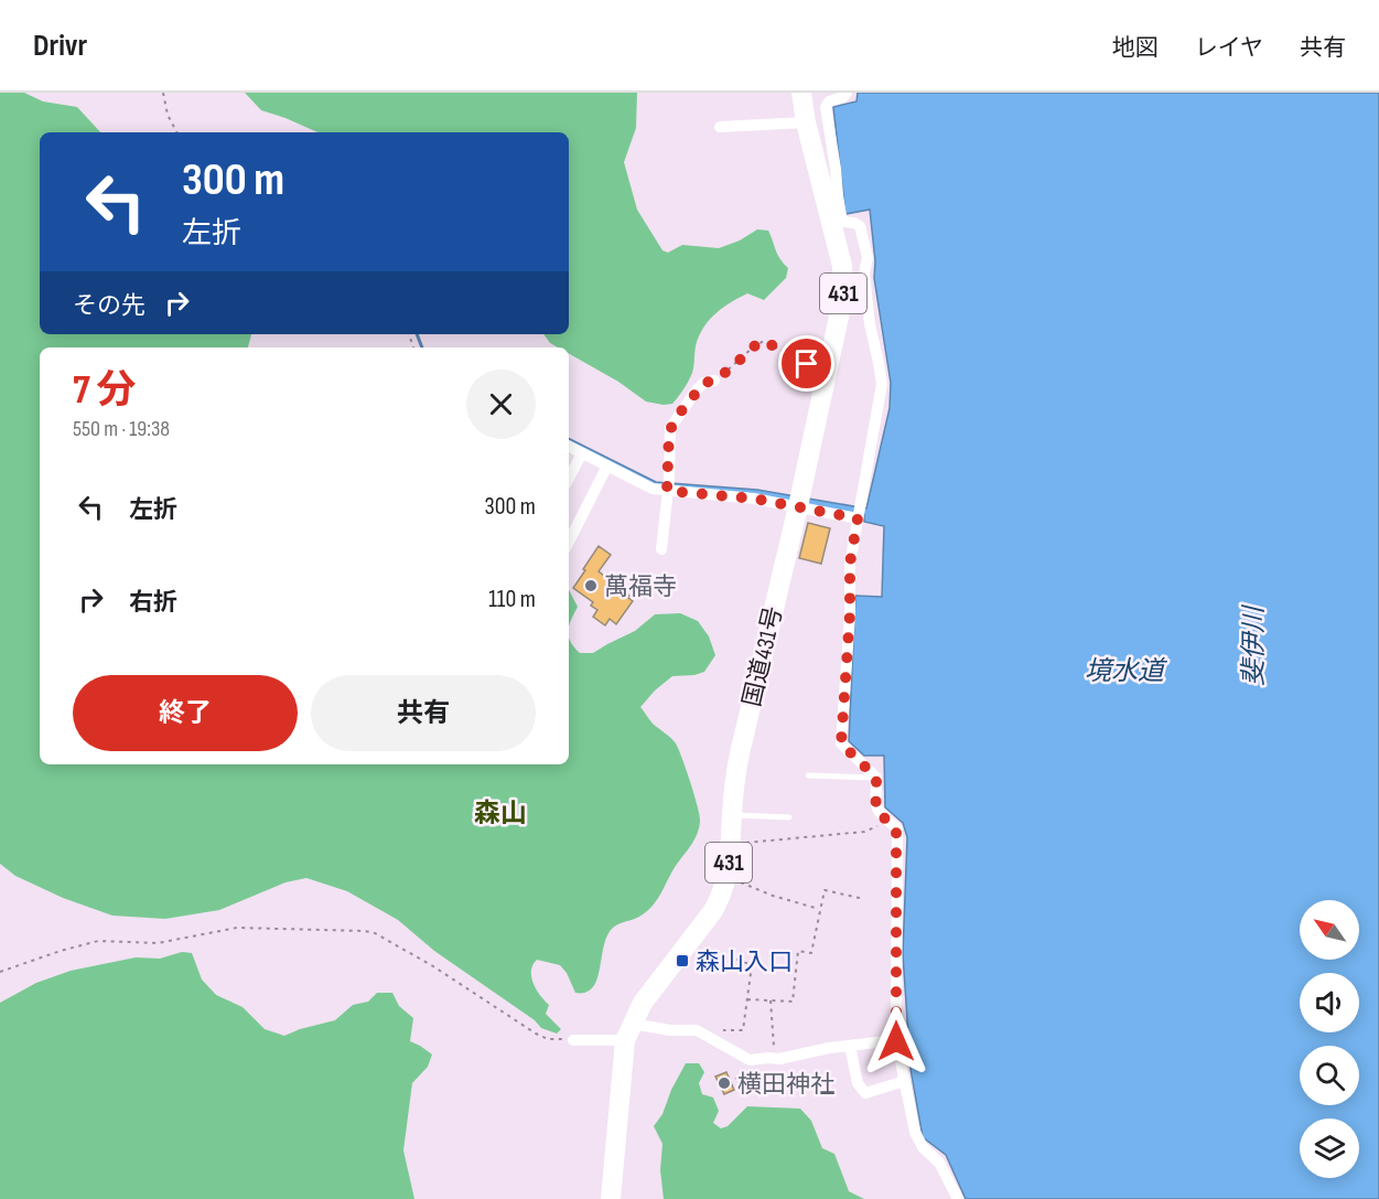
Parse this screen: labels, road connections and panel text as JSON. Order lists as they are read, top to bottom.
{
  "streets": {
    "highway": ["431", "国道431号"]
  },
  "districts": ["森山"],
  "water": ["斐伊川", "境水道"],
  "places": {
    "other": ["萬福寺", "横田神社"],
    "transit": ["森山入口"]
  },
  "north": "top left",
  "page": {
    "header": "Drivr",
    "nav": ["地図", "レイヤ", "共有"],
    "turn": ["300 m", "左折"],
    "then": "その先",
    "heading": ["7 分", "550 m · 19:38"],
    "list": [
      {
        "name": "左折",
        "value": "300 m"
      },
      {
        "name": "右折",
        "value": "110 m"
      }
    ],
    "buttons": ["終了", "共有"]
  }
}
